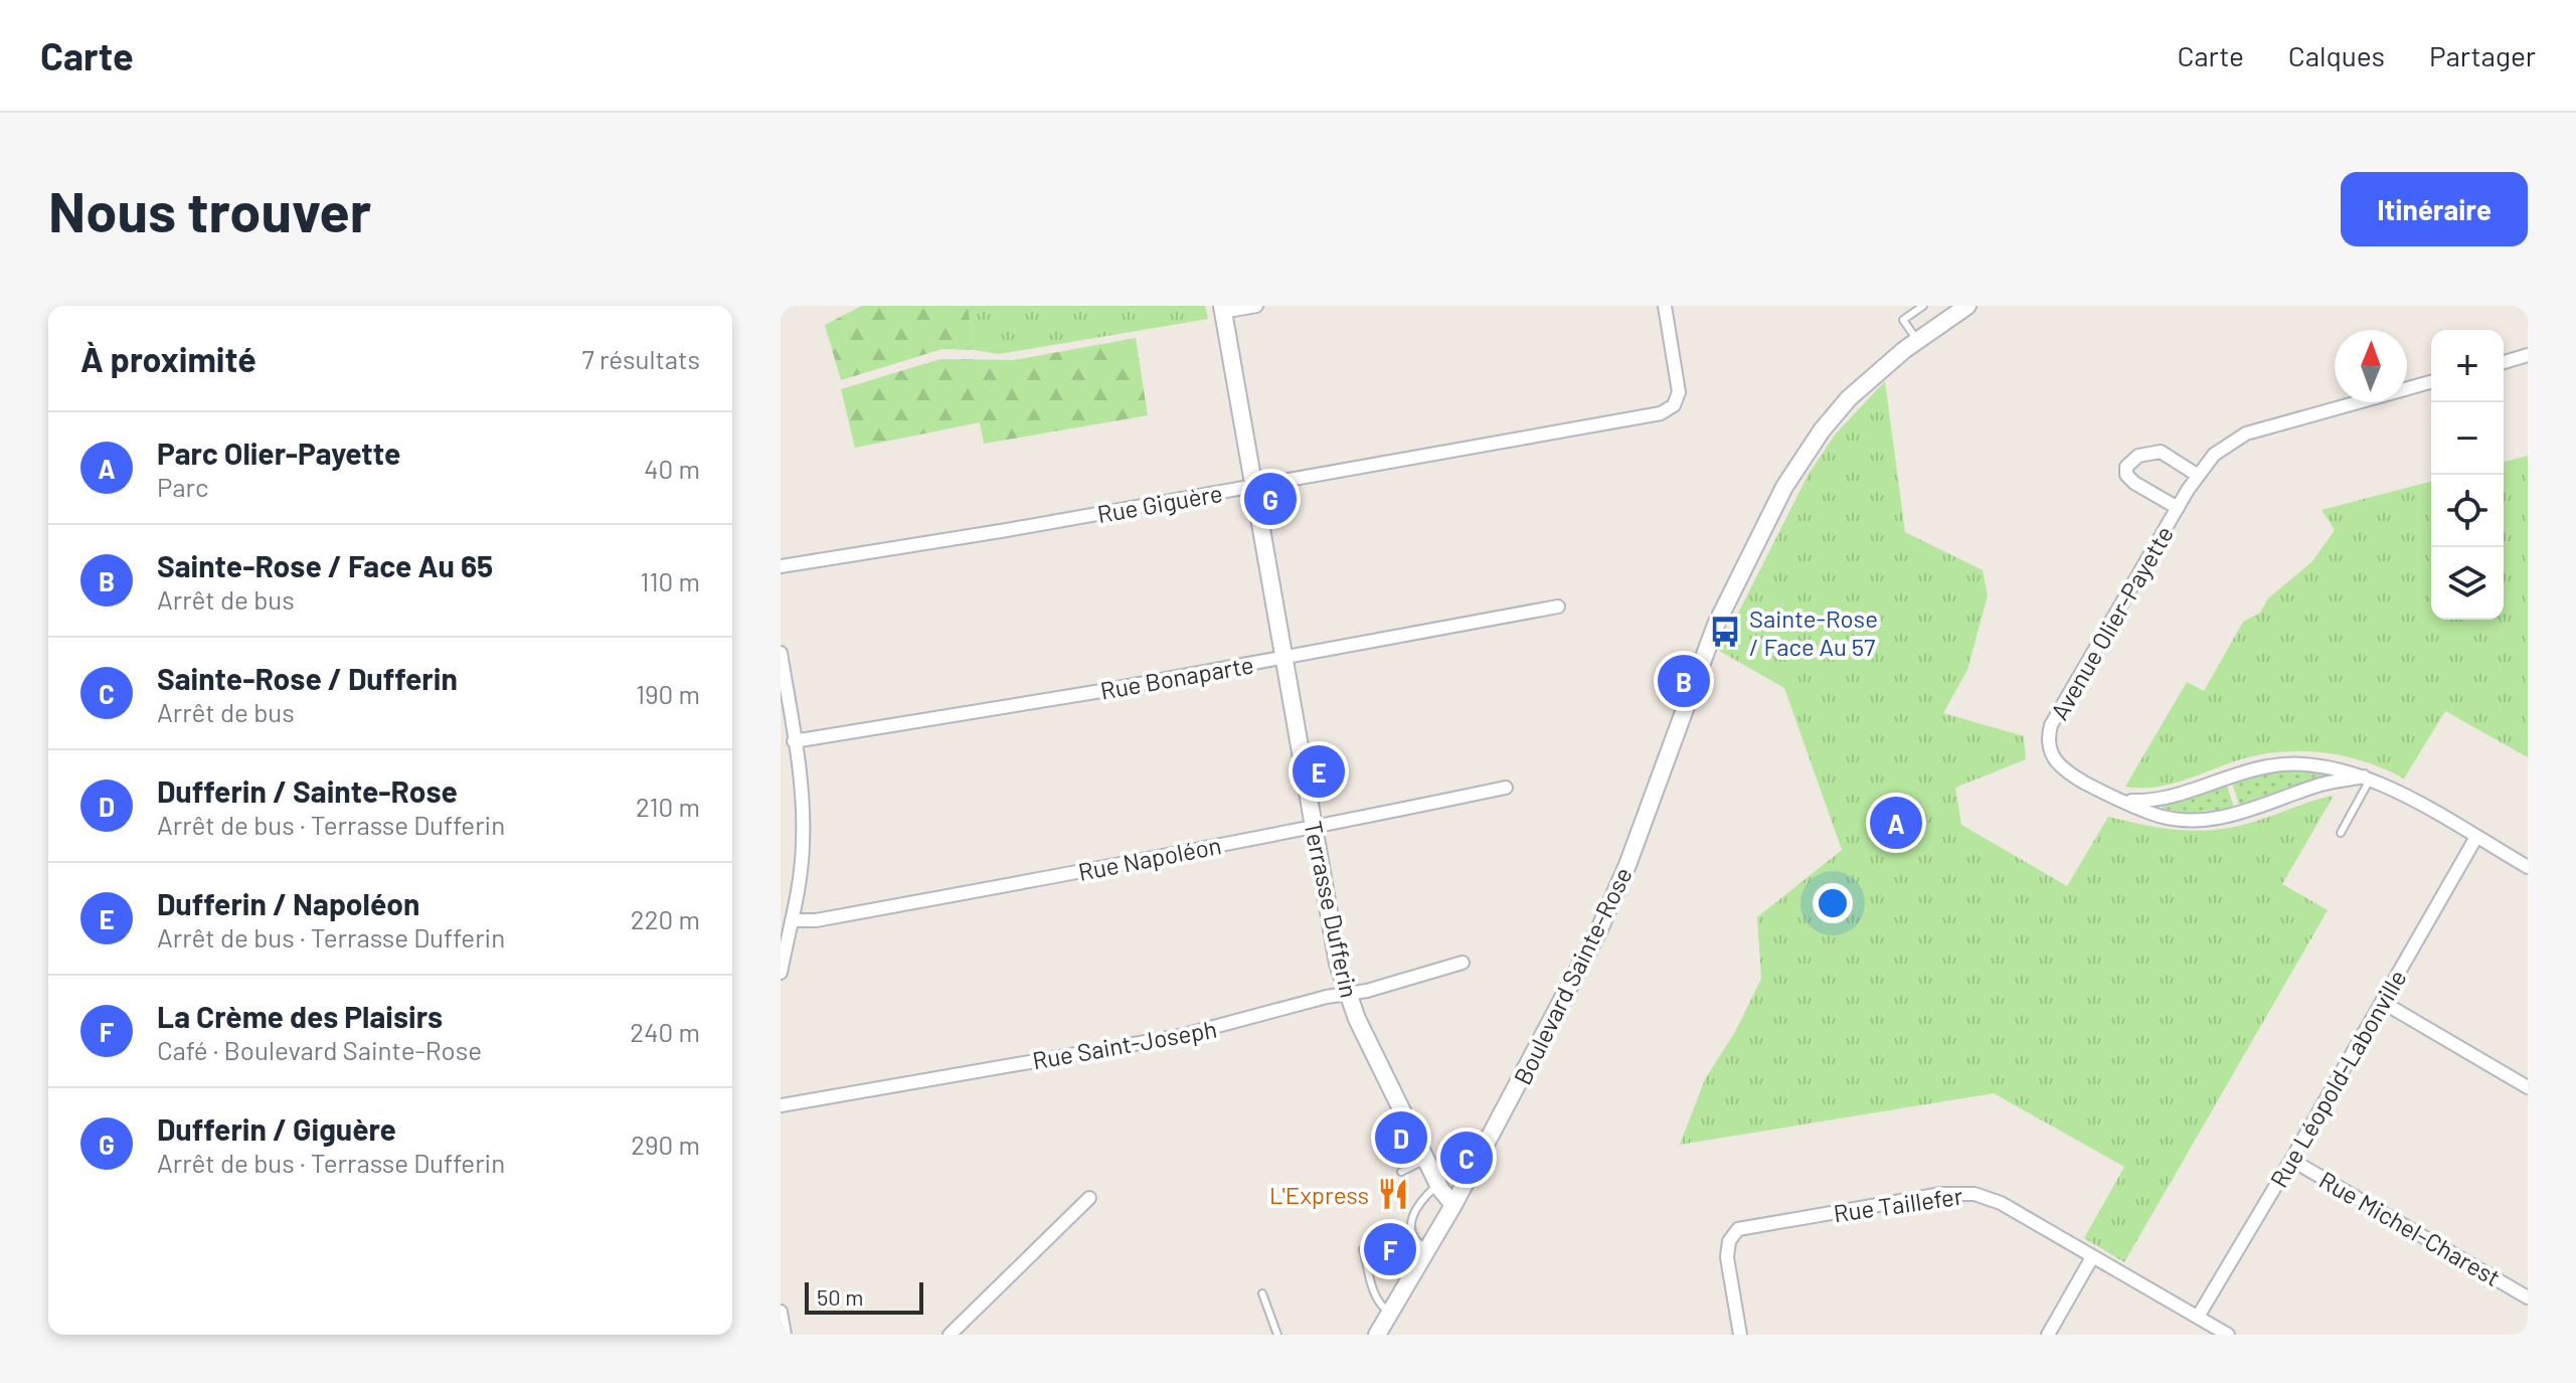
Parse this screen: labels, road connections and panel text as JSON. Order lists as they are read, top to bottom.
{
  "streets": {
    "street": [
      "Rue Giguère",
      "Avenue Olier-Payette",
      "Rue Bonaparte",
      "Rue Napoléon",
      "Terrasse Dufferin",
      "Boulevard Sainte-Rose",
      "Rue Saint-Joseph",
      "Rue Léopold-Labonville",
      "Rue Taillefer",
      "Rue Michel-Charest"
    ]
  },
  "crossings": [
    ["Rue Giguère", "Terrasse Dufferin"],
    ["Avenue Olier-Payette", "Rue Léopold-Labonville"],
    ["Rue Bonaparte", "Terrasse Dufferin"],
    ["Rue Napoléon", "Terrasse Dufferin"],
    ["Terrasse Dufferin", "Boulevard Sainte-Rose"],
    ["Terrasse Dufferin", "Rue Saint-Joseph"],
    ["Rue Léopold-Labonville", "Rue Taillefer"],
    ["Rue Léopold-Labonville", "Rue Michel-Charest"]
  ],
  "places": {
    "bus stop": ["Sainte-Rose / Face Au 57"],
    "restaurant": ["L'Express"]
  },
  "scale_bar": "50 m",
  "north": "top",
  "page": {
    "header": "Carte",
    "nav": ["Carte", "Calques", "Partager"],
    "buttons": "Itinéraire",
    "title": "Nous trouver",
    "heading": ["À proximité", "7 résultats"],
    "map_buttons": ["+", "−"],
    "list": [
      {
        "mark": "A",
        "name": "Parc Olier-Payette",
        "note": "Parc",
        "value": "40 m"
      },
      {
        "mark": "B",
        "name": "Sainte-Rose / Face Au 65",
        "note": "Arrêt de bus",
        "value": "110 m"
      },
      {
        "mark": "C",
        "name": "Sainte-Rose / Dufferin",
        "note": "Arrêt de bus",
        "value": "190 m"
      },
      {
        "mark": "D",
        "name": "Dufferin / Sainte-Rose",
        "note": "Arrêt de bus · Terrasse Dufferin",
        "value": "210 m"
      },
      {
        "mark": "E",
        "name": "Dufferin / Napoléon",
        "note": "Arrêt de bus · Terrasse Dufferin",
        "value": "220 m"
      },
      {
        "mark": "F",
        "name": "La Crème des Plaisirs",
        "note": "Café · Boulevard Sainte-Rose",
        "value": "240 m"
      },
      {
        "mark": "G",
        "name": "Dufferin / Giguère",
        "note": "Arrêt de bus · Terrasse Dufferin",
        "value": "290 m"
      }
    ],
    "pins": [
      "G",
      "B",
      "E",
      "A",
      "D",
      "C",
      "F"
    ],
    "scale": "50 m"
  }
}
